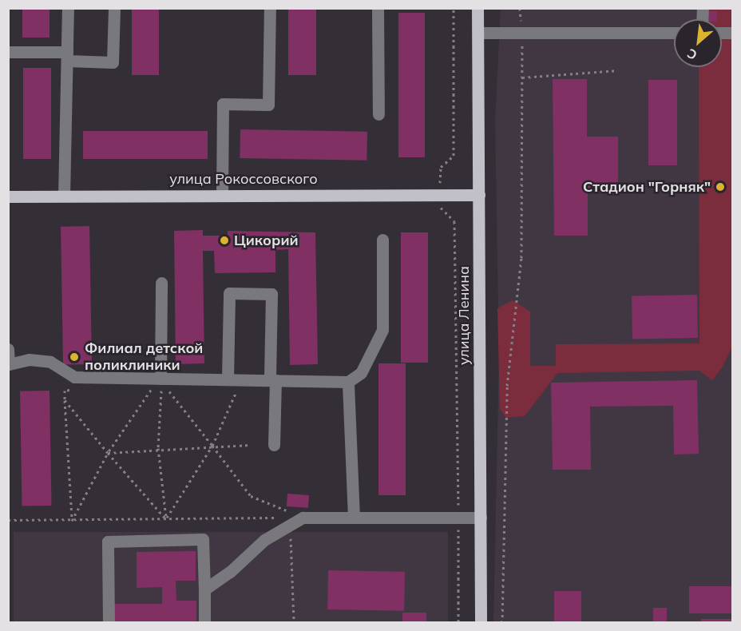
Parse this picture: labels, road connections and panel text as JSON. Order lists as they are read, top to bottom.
{
  "streets": {
    "main road": ["улица Рокоссовского", "улица Ленина"]
  },
  "crossings": [
    ["улица Рокоссовского", "улица Ленина"]
  ],
  "places": ["Стадион \"Горняк\"", "Цикорий", "Филиал детской поликлиники"],
  "north": "bottom left"
}
